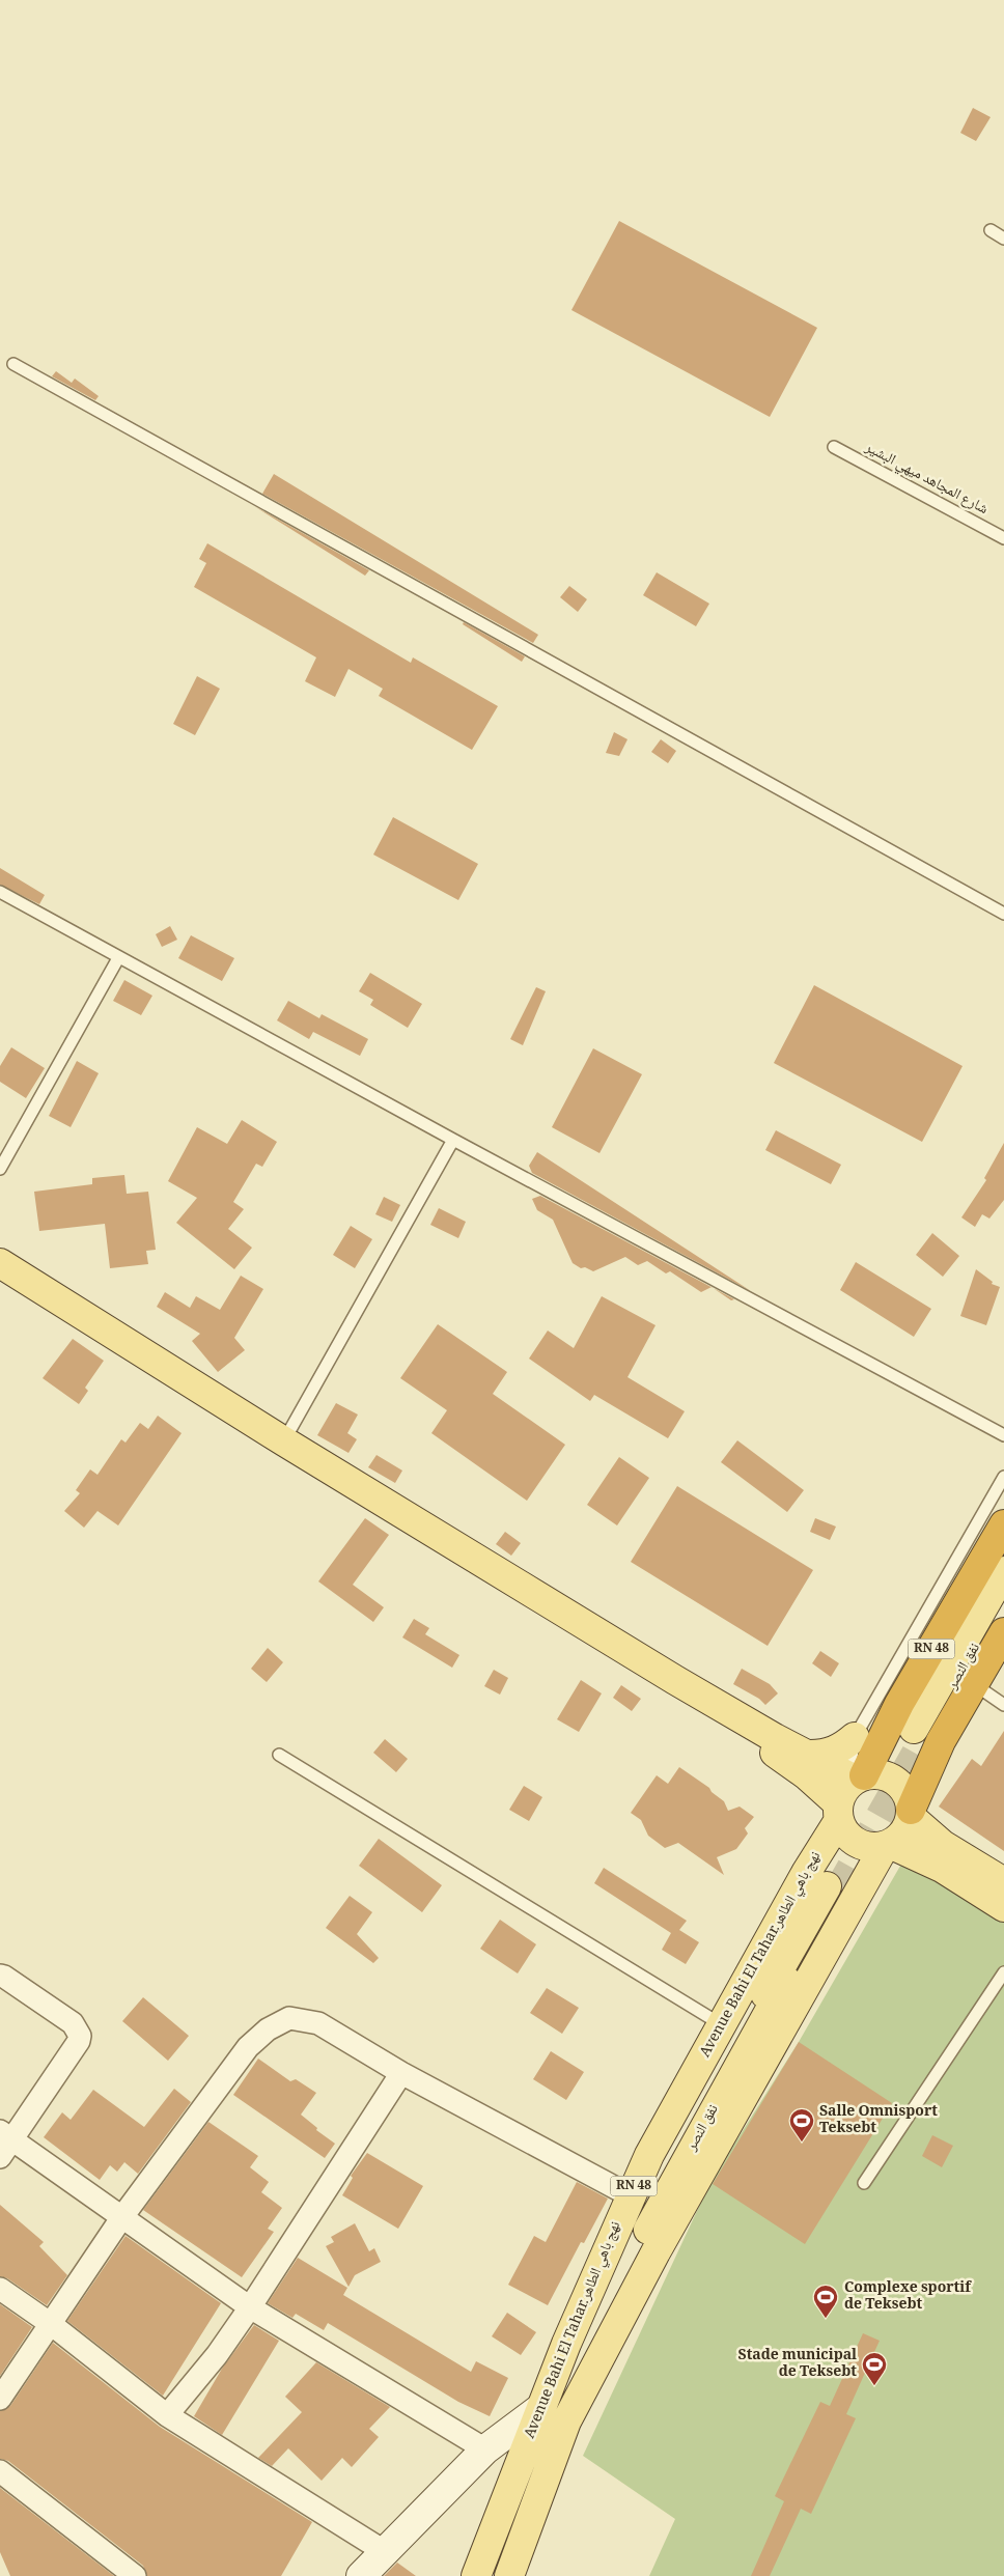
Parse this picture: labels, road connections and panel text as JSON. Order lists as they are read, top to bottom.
{
  "streets": {
    "highway": ["RN 48"],
    "main road": ["نفق النصر", "Avenue Bahi El Tahar,نهج باهي الطاهر"],
    "lane": ["شارع المجاهد ميهي البشير"]
  },
  "crossings": [
    ["RN 48", "Avenue Bahi El Tahar,نهج باهي الطاهر"],
    ["نفق النصر", "Avenue Bahi El Tahar,نهج باهي الطاهر"]
  ],
  "places": {
    "sports": ["Salle Omnisport Teksebt", "Complexe sportif de Teksebt", "Stade municipal de Teksebt"]
  }
}
